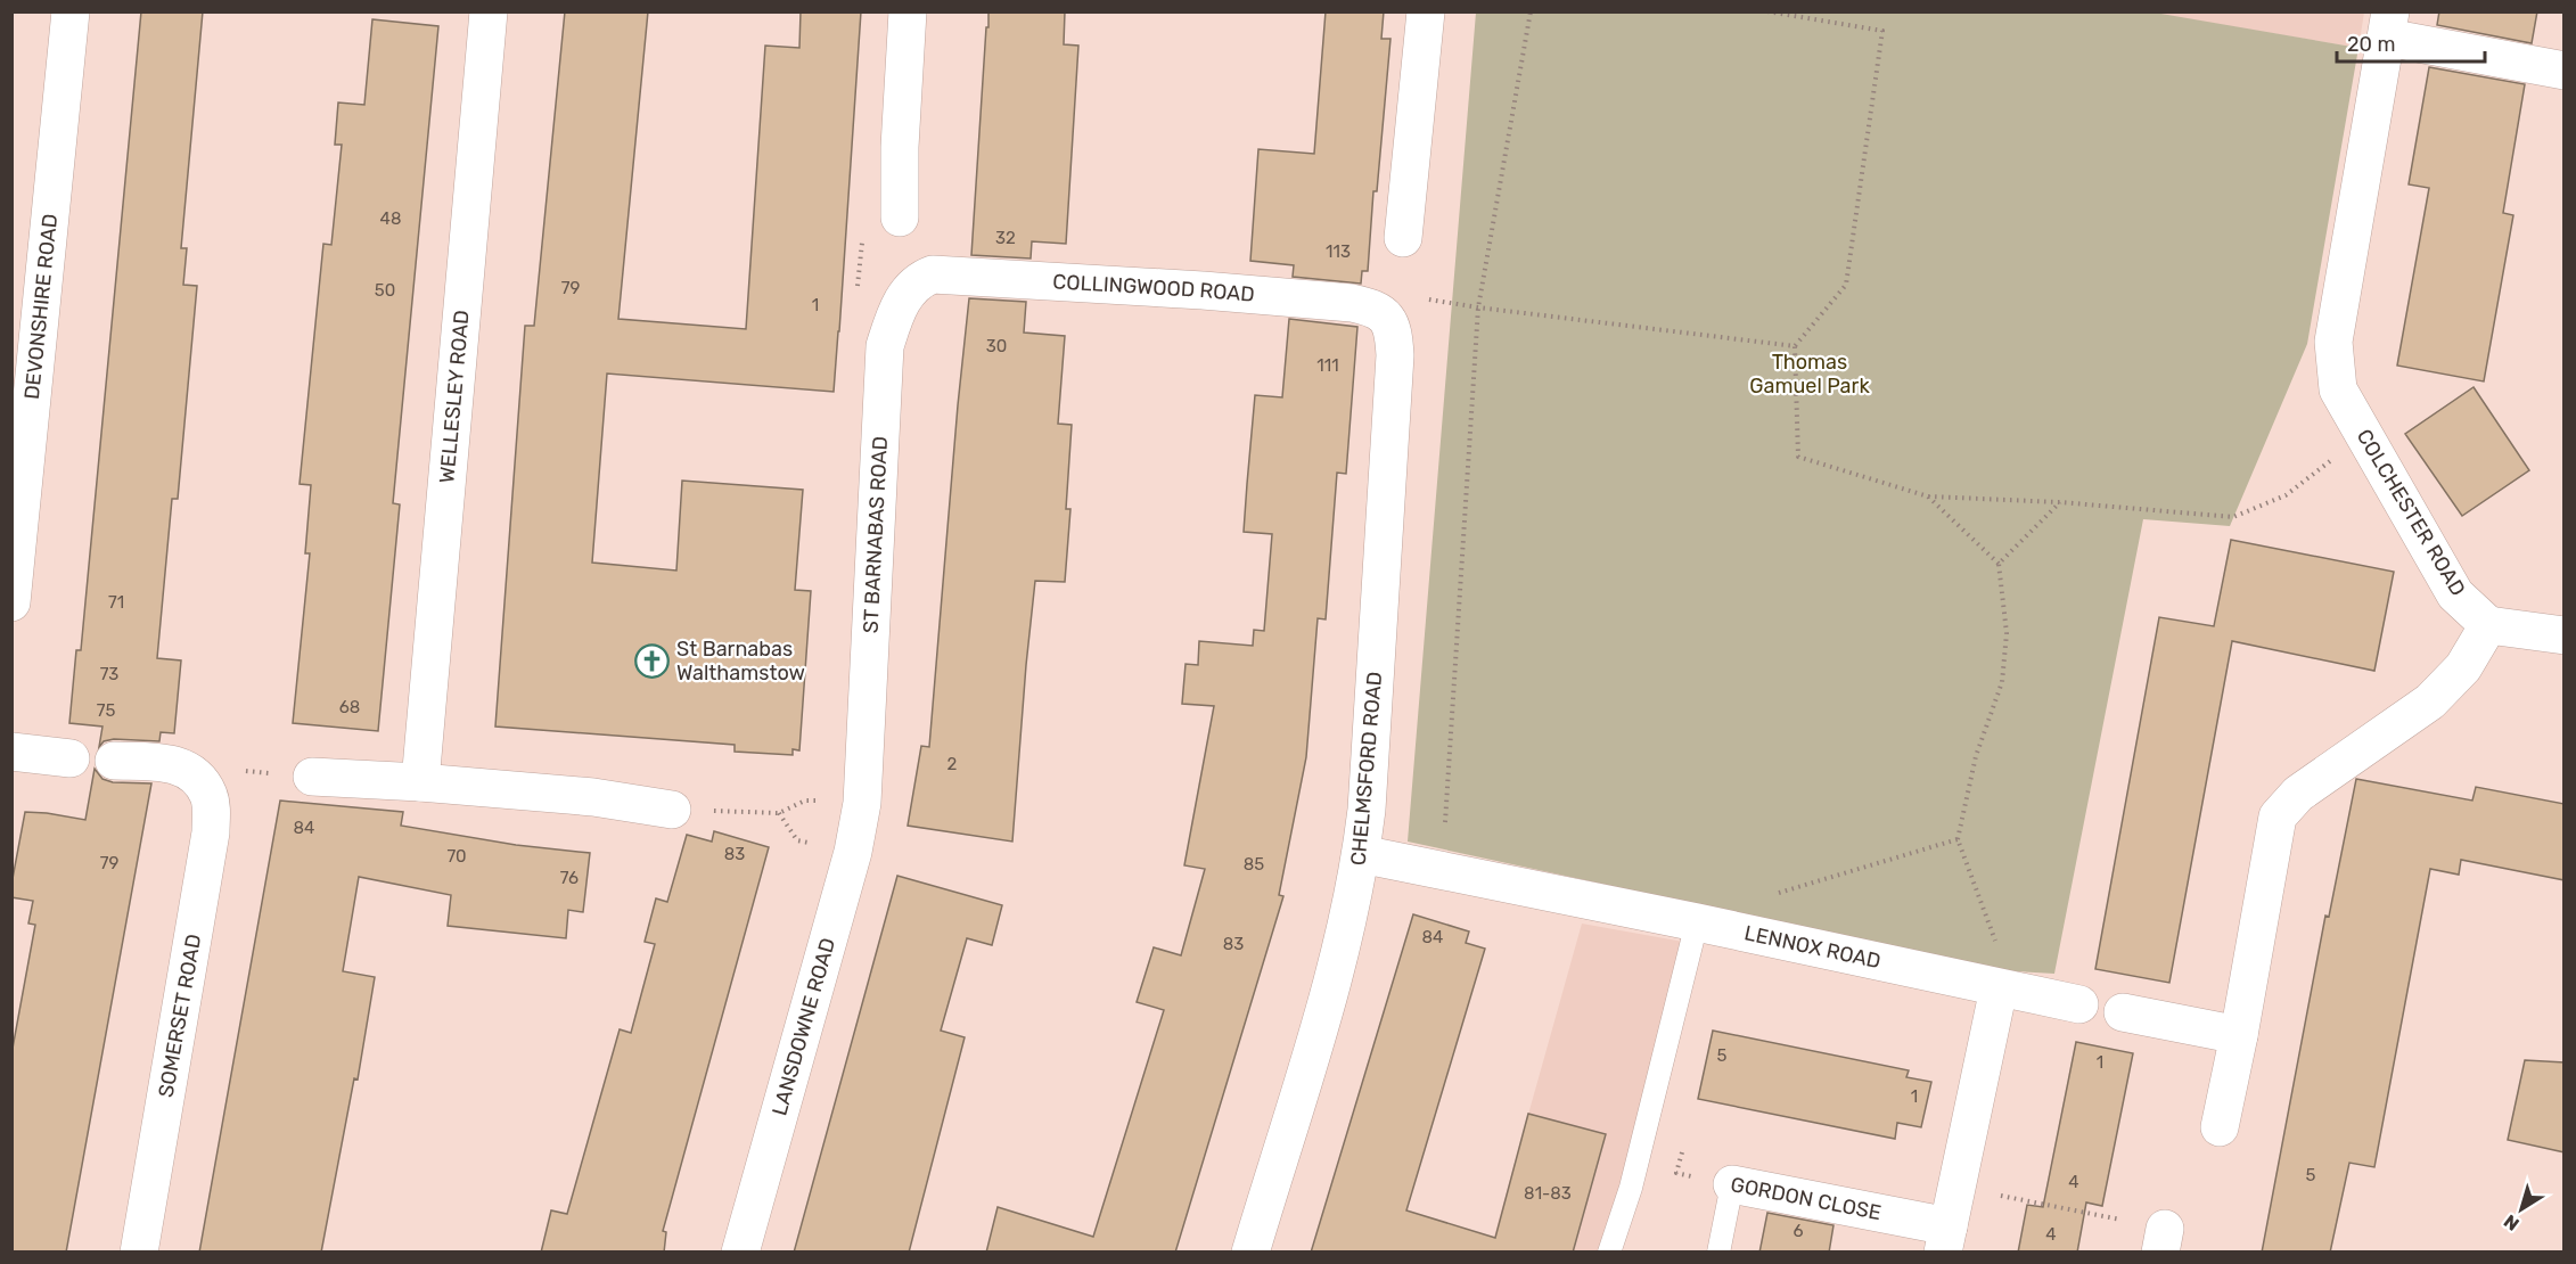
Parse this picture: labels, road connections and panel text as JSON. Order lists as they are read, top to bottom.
{
  "streets": {
    "street": [
      "COLLINGWOOD ROAD",
      "DEVONSHIRE ROAD",
      "WELLESLEY ROAD",
      "COLCHESTER ROAD",
      "ST BARNABAS ROAD",
      "CHELMSFORD ROAD",
      "LENNOX ROAD",
      "SOMERSET ROAD",
      "LANSDOWNE ROAD",
      "GORDON CLOSE"
    ]
  },
  "crossings": [
    ["COLLINGWOOD ROAD", "ST BARNABAS ROAD"],
    ["COLLINGWOOD ROAD", "CHELMSFORD ROAD"],
    ["ST BARNABAS ROAD", "LANSDOWNE ROAD"],
    ["CHELMSFORD ROAD", "LENNOX ROAD"]
  ],
  "parks": ["Thomas Gamuel Park"],
  "places": {
    "church": ["St Barnabas Walthamstow"]
  },
  "house_numbers": [
    "48",
    "32",
    "113",
    "79",
    "50",
    "1",
    "30",
    "111",
    "71",
    "73",
    "68",
    "75",
    "2",
    "84",
    "83",
    "70",
    "79",
    "85",
    "76",
    "84",
    "83",
    "5",
    "1",
    "1",
    "5",
    "4",
    "81-83",
    "6",
    "4"
  ],
  "scale_bar": "20 m",
  "north": "bottom left"
}
